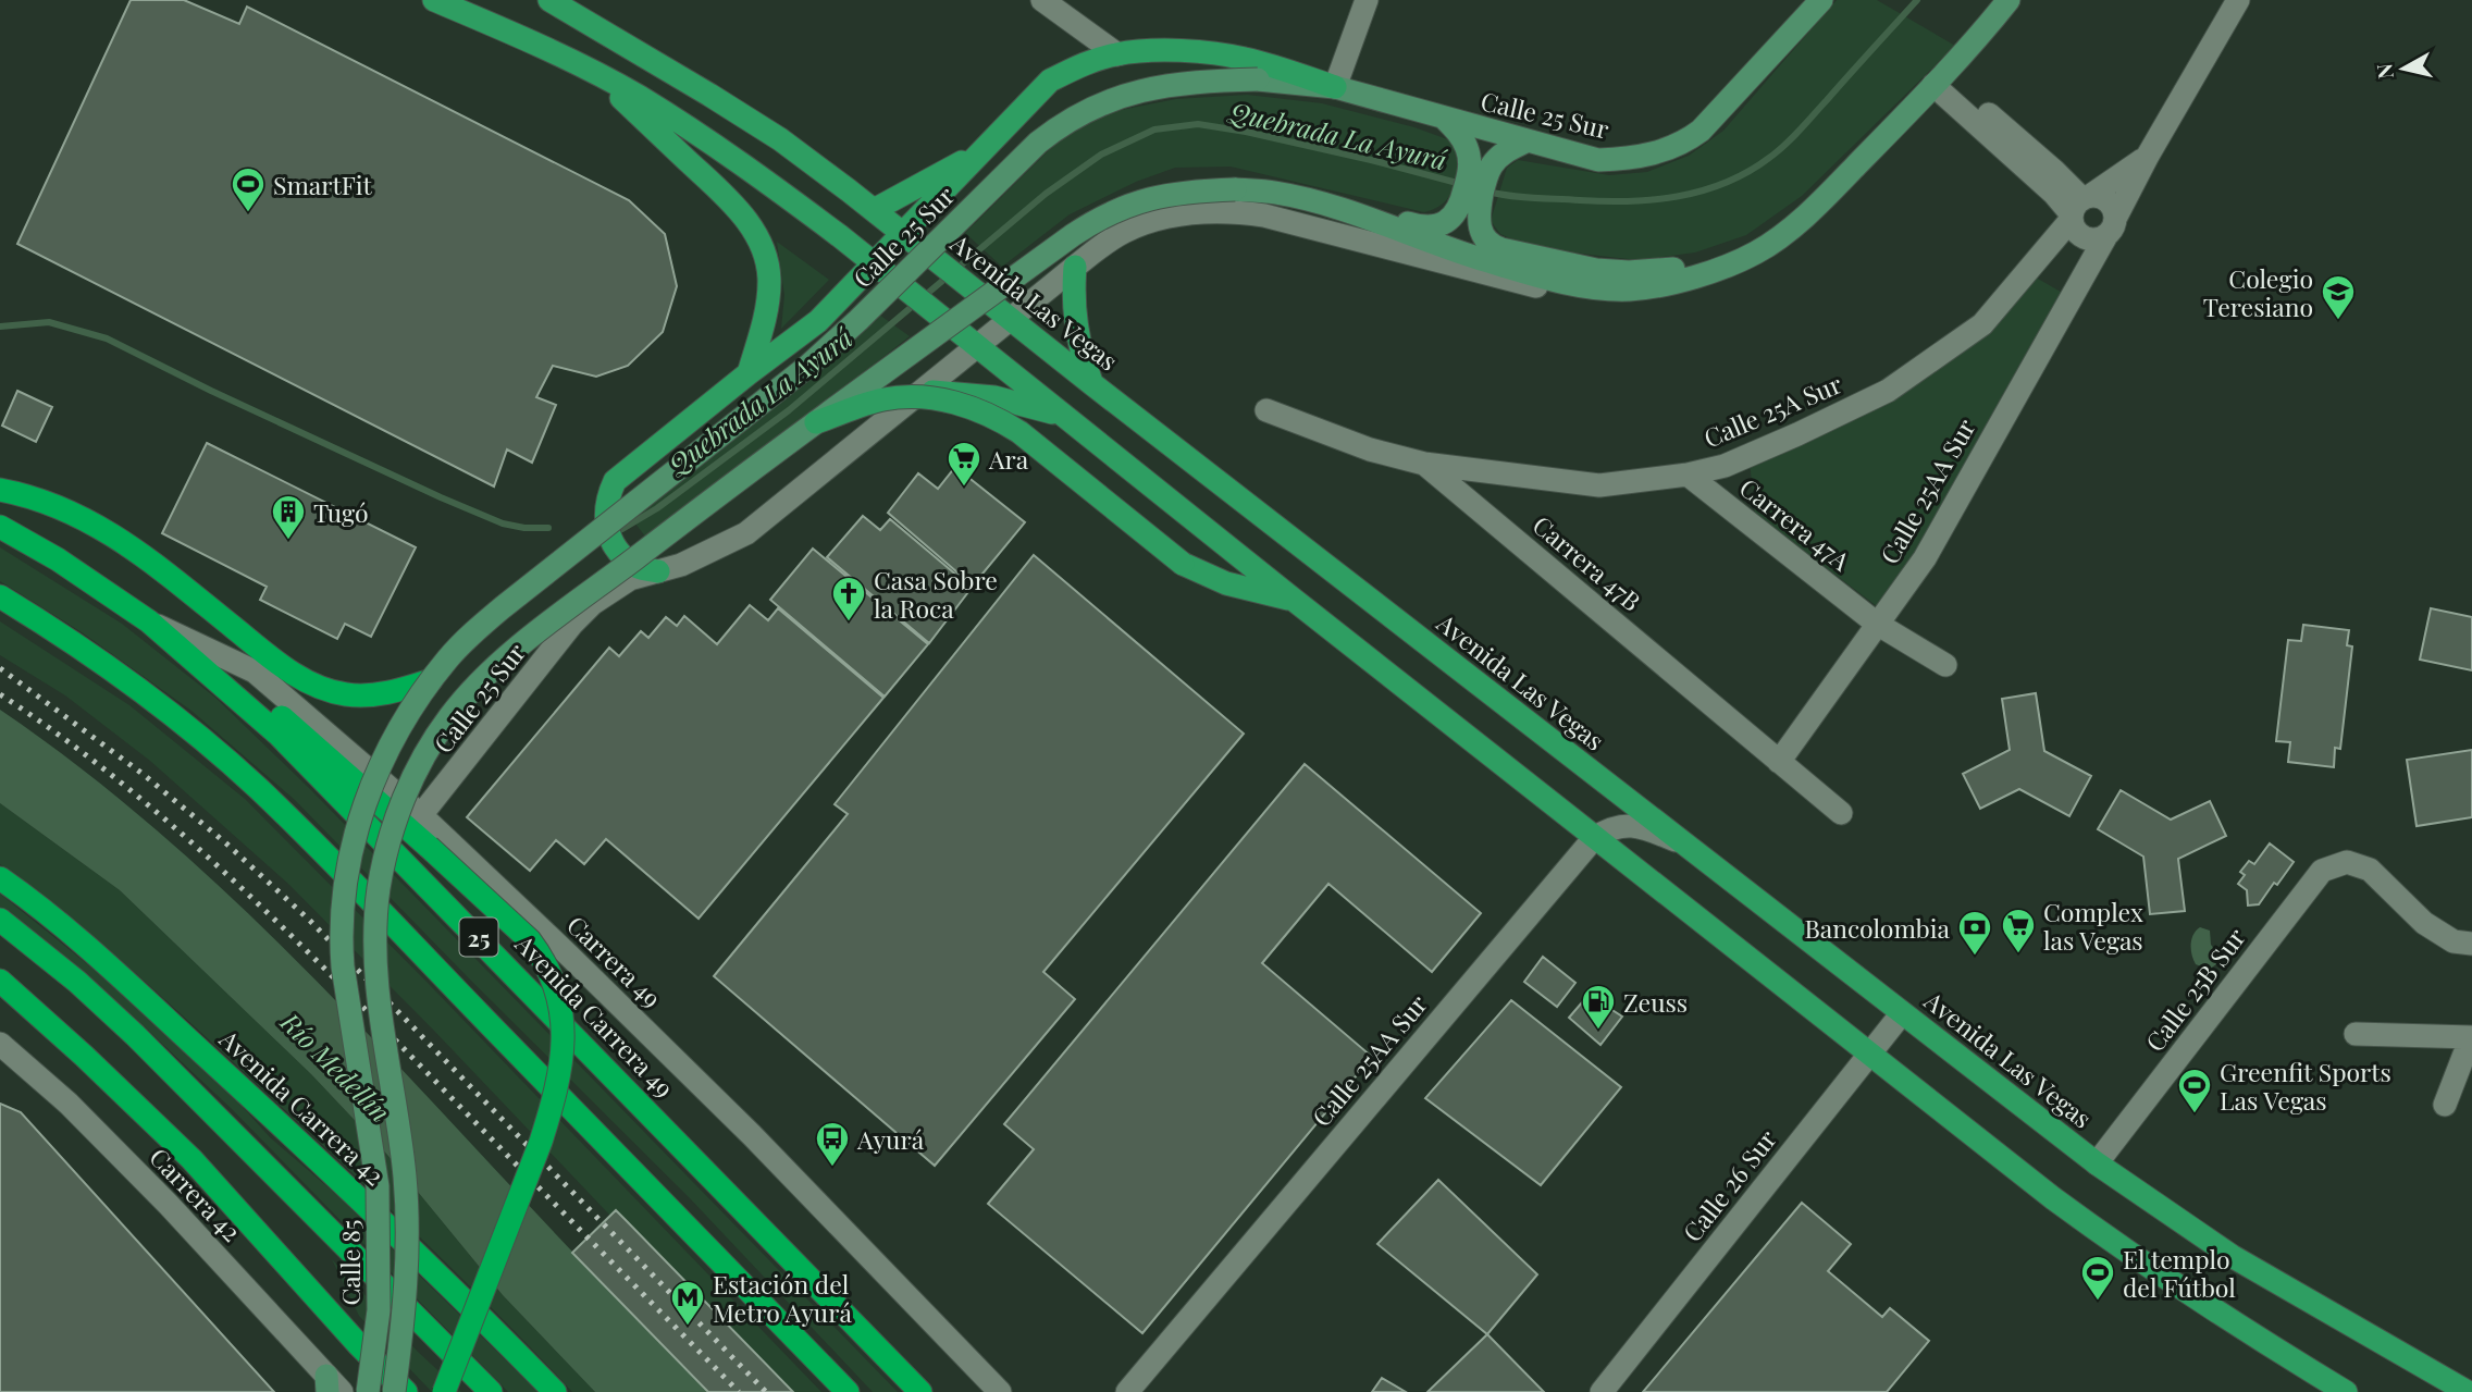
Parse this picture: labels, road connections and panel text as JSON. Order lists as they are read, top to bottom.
{
  "streets": {
    "highway": ["25", "Avenida Carrera 49", "Avenida Carrera 42"],
    "main road": ["Calle 25 Sur", "Avenida Las Vegas", "Calle 85"],
    "street": [
      "Calle 25A Sur",
      "Calle 25AA Sur",
      "Carrera 47A",
      "Carrera 47B",
      "Carrera 49",
      "Calle 25B Sur",
      "Calle 26 Sur",
      "Carrera 42"
    ]
  },
  "crossings": [
    ["Calle 25 Sur", "Avenida Las Vegas"],
    ["Calle 25 Sur", "Carrera 49"],
    ["Calle 25 Sur", "Calle 85"],
    ["Avenida Las Vegas", "Calle 25AA Sur"],
    ["Avenida Las Vegas", "Calle 25B Sur"],
    ["Avenida Las Vegas", "Calle 26 Sur"],
    ["Calle 25A Sur", "Calle 25AA Sur"],
    ["Calle 25A Sur", "Carrera 47A"],
    ["Calle 25A Sur", "Carrera 47B"],
    ["Calle 25AA Sur", "Carrera 47A"],
    ["Calle 25AA Sur", "Carrera 47B"],
    ["Carrera 49", "Avenida Carrera 49"]
  ],
  "water": ["Quebrada La Ayurá", "Río Medellín"],
  "places": {
    "sports": ["SmartFit", "Greenfit Sports Las Vegas", "El templo del Fútbol"],
    "school or university": ["Colegio Teresiano"],
    "supermarket": ["Ara", "Complex las Vegas"],
    "building": ["Tugó"],
    "church": ["Casa Sobre la Roca"],
    "bank": ["Bancolombia"],
    "fuel station": ["Zeuss"],
    "bus stop": ["Ayurá"],
    "metro station": ["Estación del Metro Ayurá"]
  },
  "north": "left"
}
